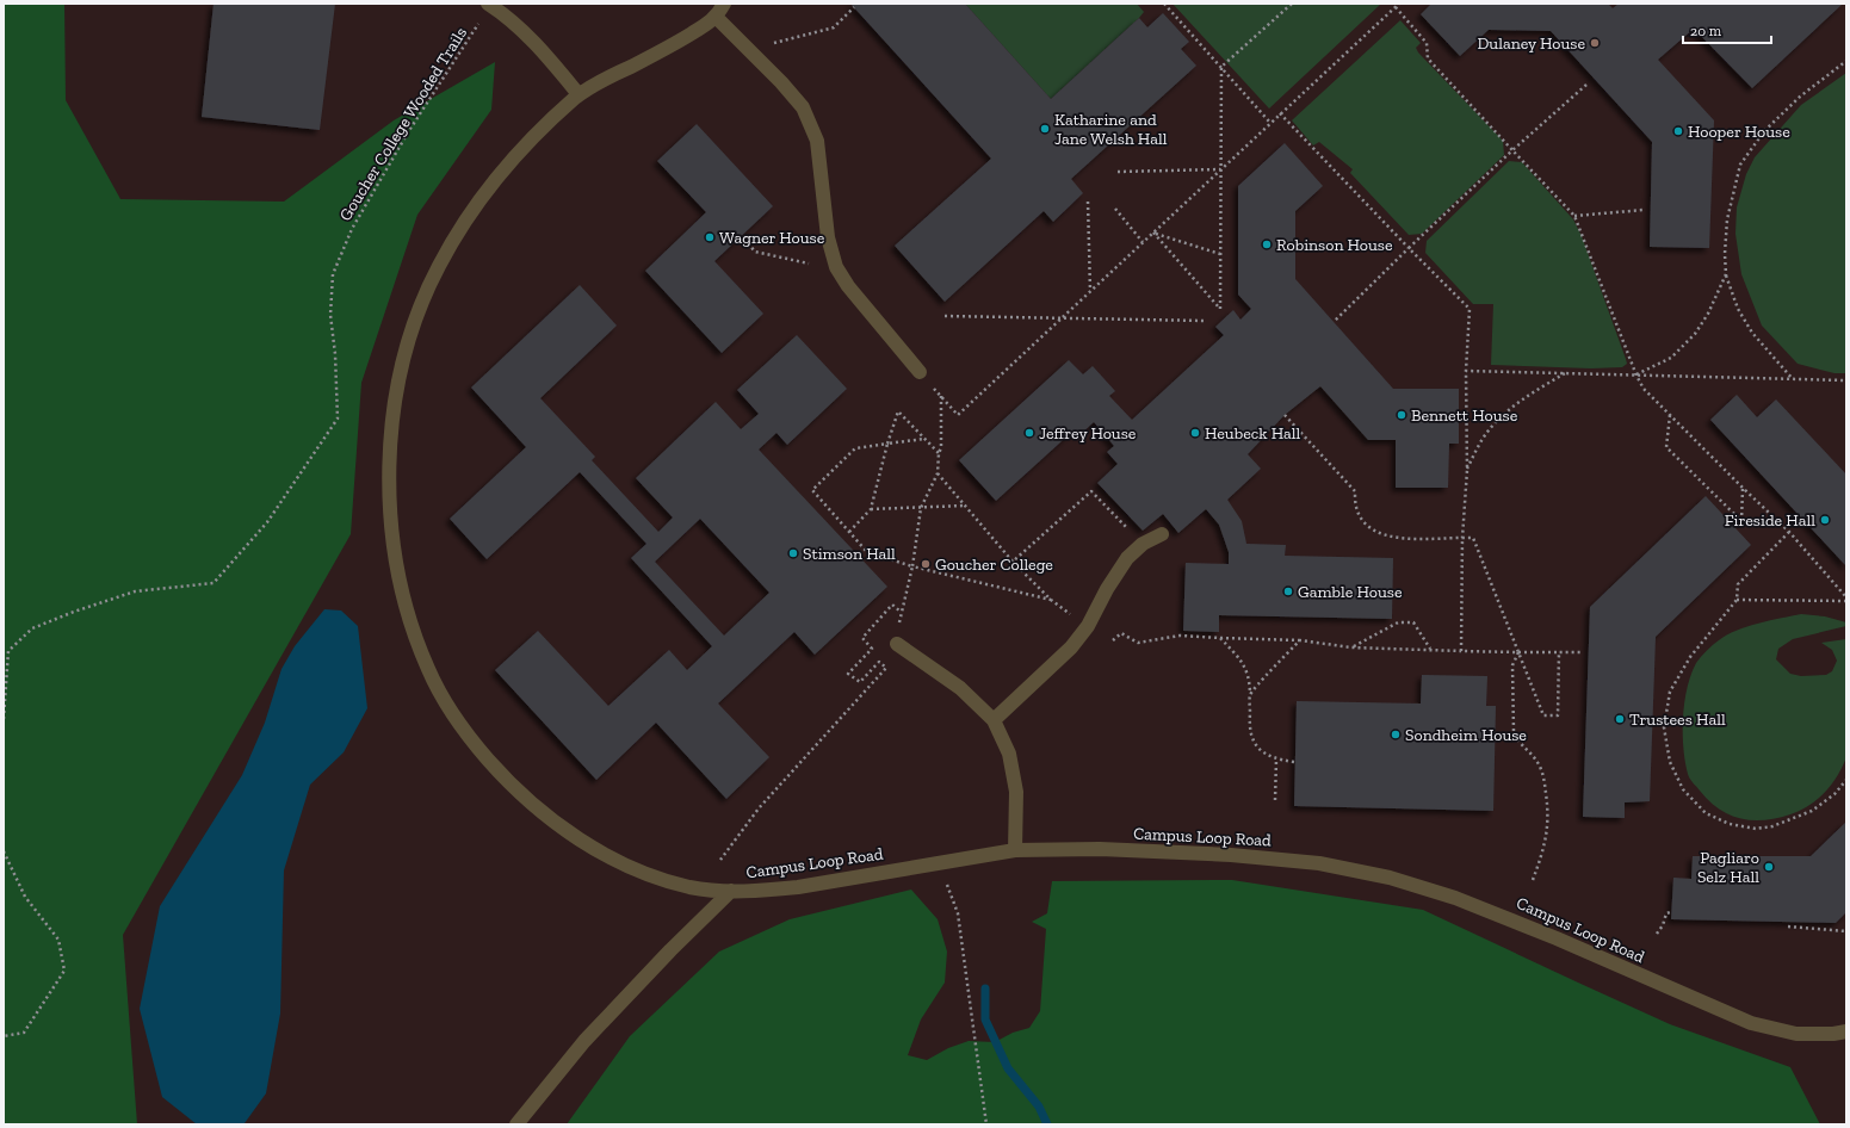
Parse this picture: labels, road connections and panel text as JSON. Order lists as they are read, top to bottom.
{
  "streets": {
    "street": ["Campus Loop Road"],
    "path": ["Goucher College Wooded Trails"]
  },
  "places": [
    "Dulaney House",
    "Katharine and Jane Welsh Hall",
    "Hooper House",
    "Wagner House",
    "Robinson House",
    "Bennett House",
    "Jeffrey House",
    "Heubeck Hall",
    "Fireside Hall",
    "Stimson Hall",
    "Goucher College",
    "Gamble House",
    "Trustees Hall",
    "Sondheim House",
    "Pagliaro Selz Hall"
  ],
  "scale_bar": "20 m"
}
